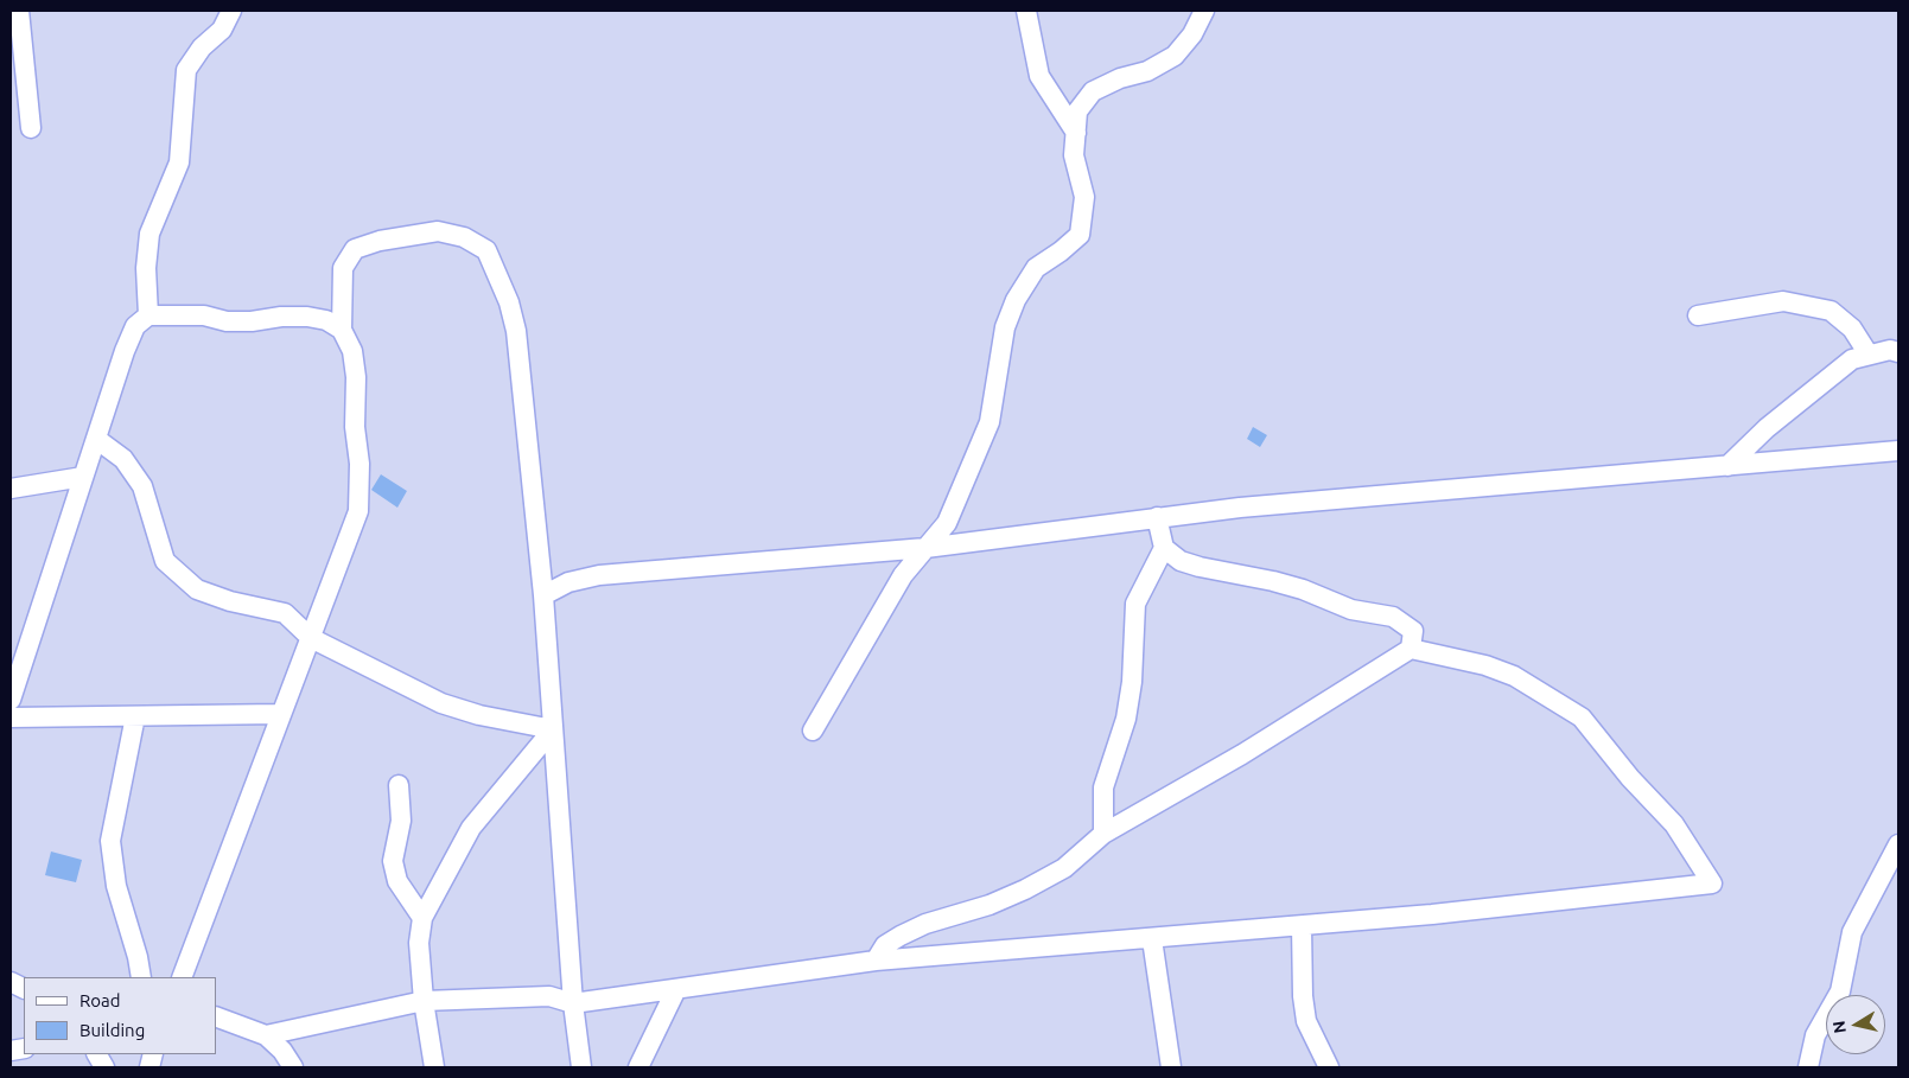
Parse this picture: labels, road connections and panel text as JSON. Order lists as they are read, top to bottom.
{
  "legend": ["Road", "Building"],
  "north": "left"
}
